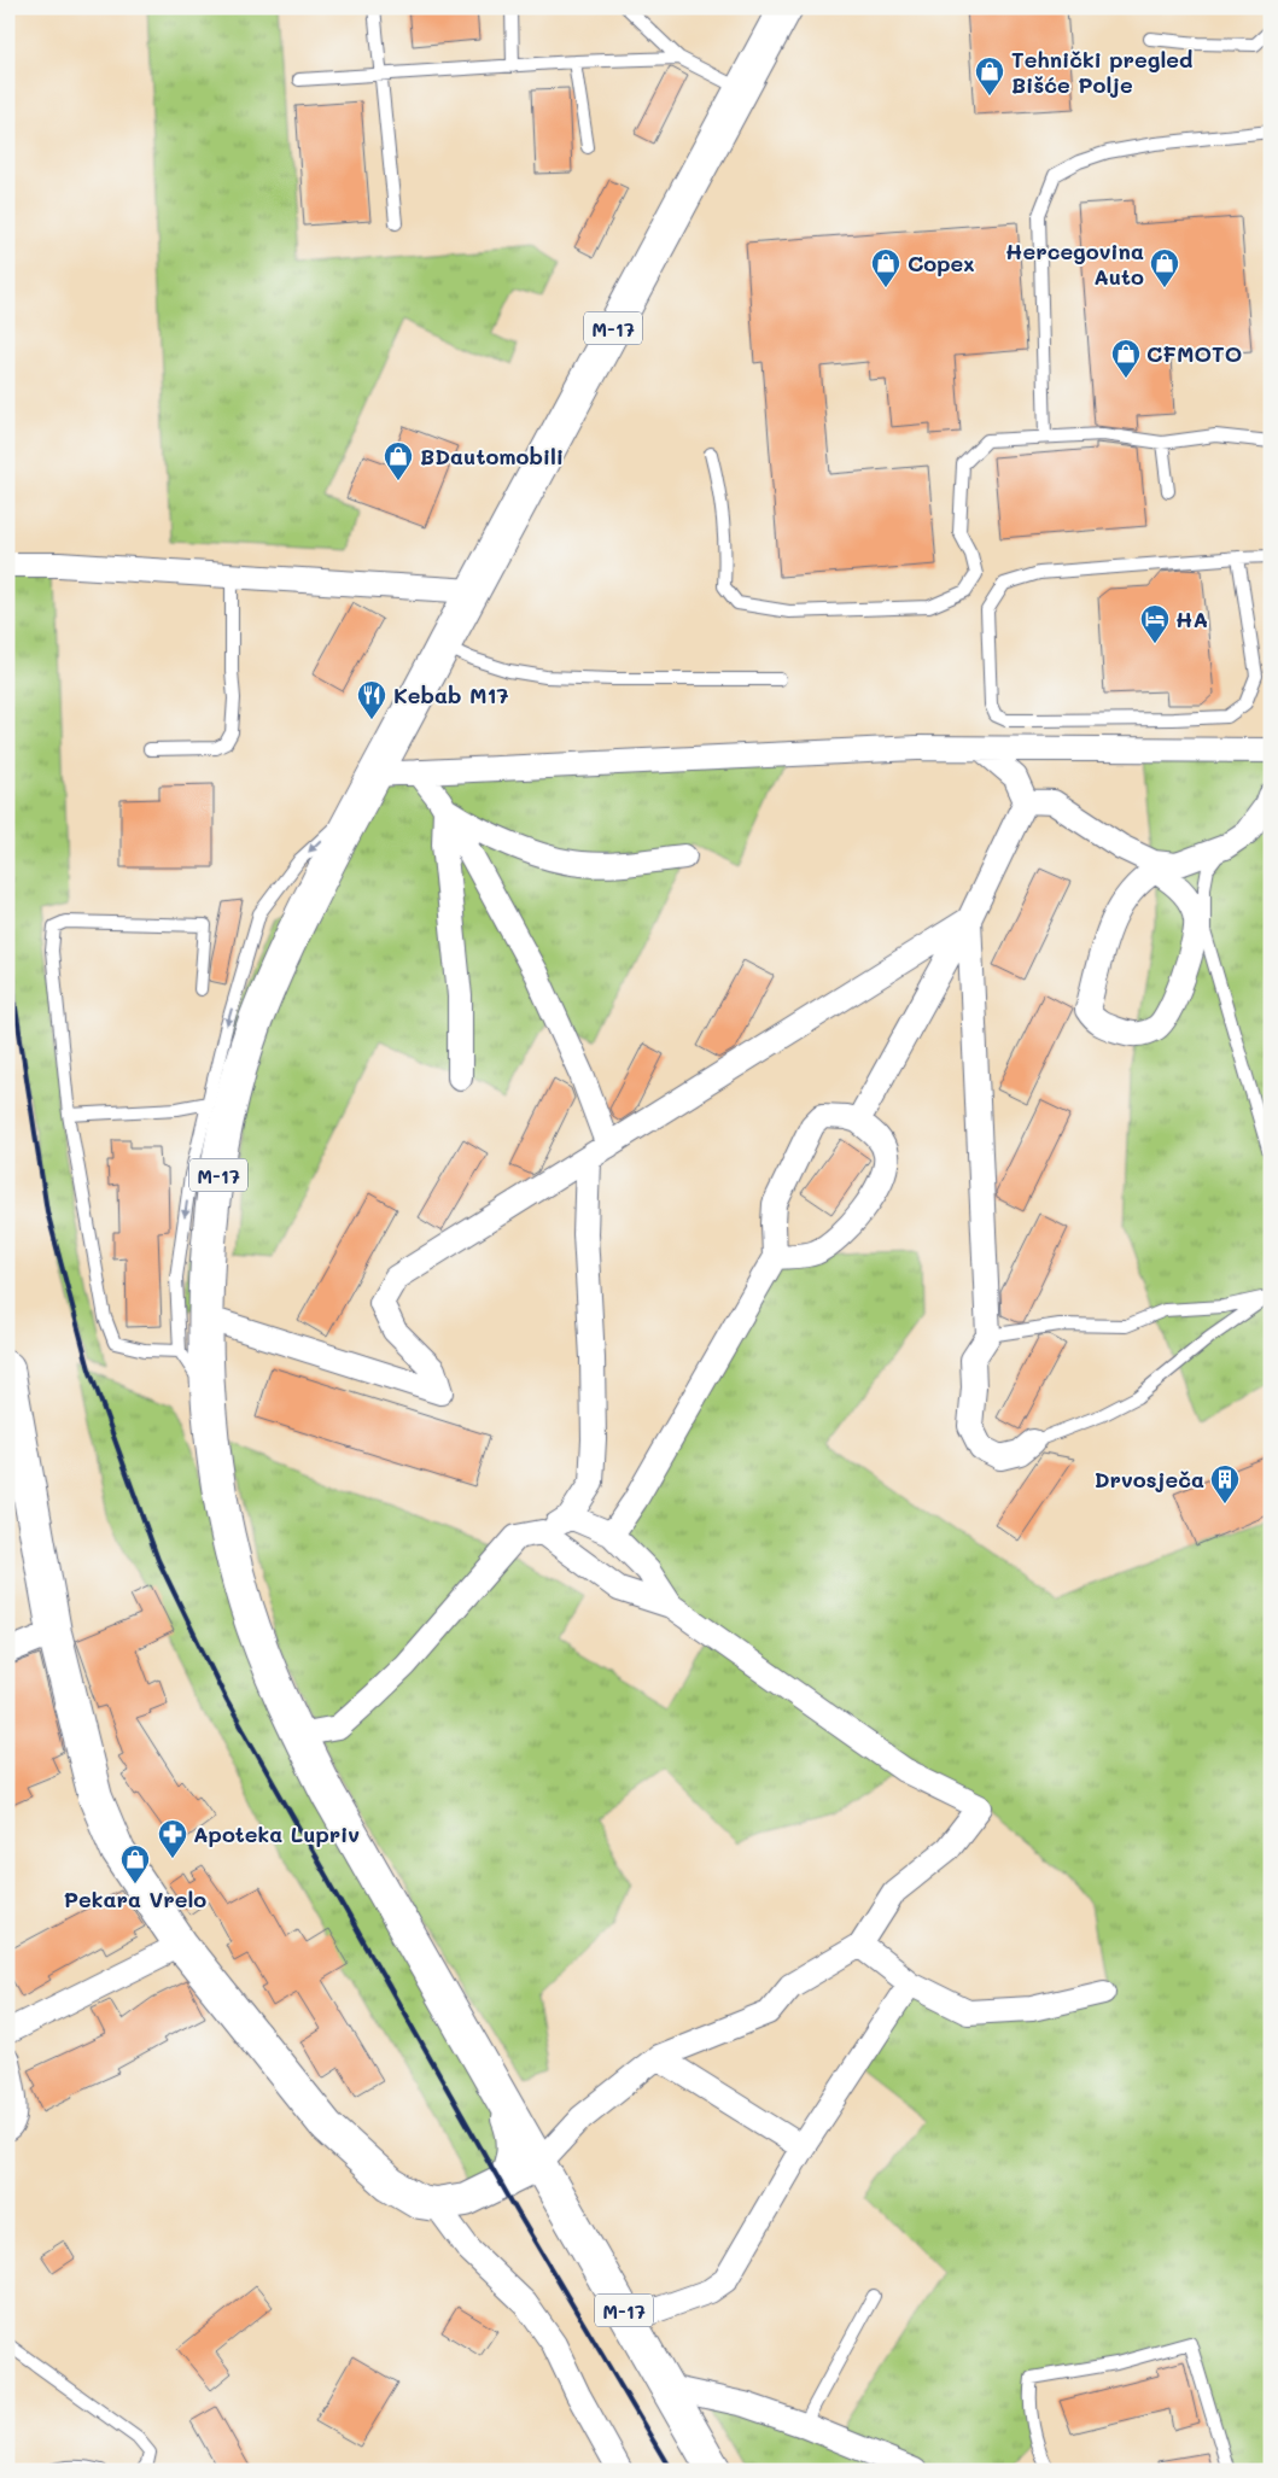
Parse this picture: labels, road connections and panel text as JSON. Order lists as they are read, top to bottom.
{
  "streets": {
    "main road": ["M-17"]
  },
  "places": {
    "shop": [
      "Tehnički pregled Bišće Polje",
      "Copex",
      "Hercegovina Auto",
      "CFMOTO",
      "BDautomobili",
      "Pekara Vrelo"
    ],
    "hotel": ["HA"],
    "restaurant": ["Kebab M17"],
    "building": ["Drvosječa"],
    "pharmacy": ["Apoteka Lupriv"]
  }
}
